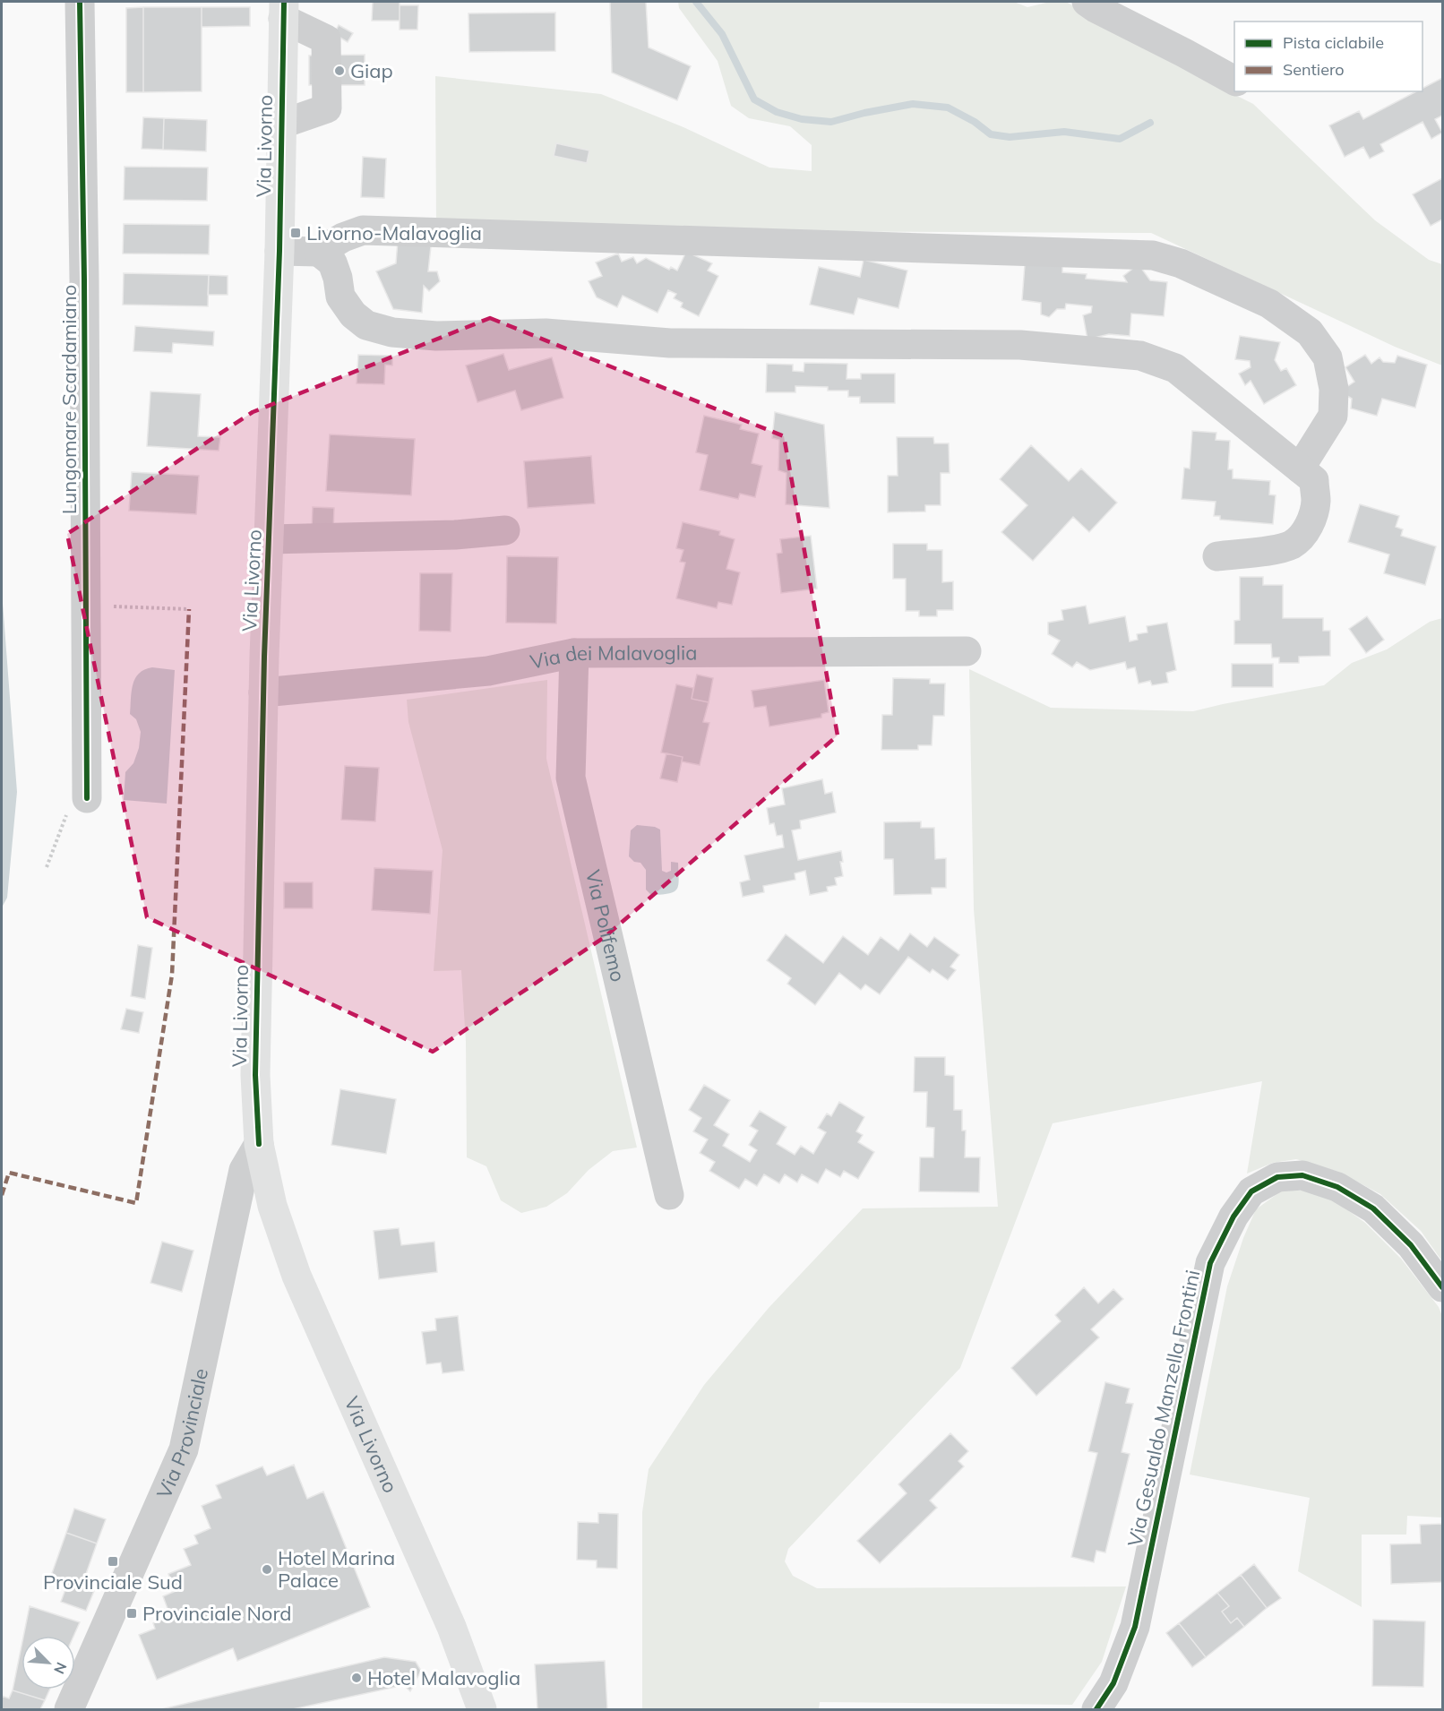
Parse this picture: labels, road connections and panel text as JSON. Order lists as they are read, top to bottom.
{
  "streets": {
    "main road": ["Via Livorno"],
    "street": [
      "Lungomare Scardamiano",
      "Via dei Malavoglia",
      "Via Polifemo",
      "Via Gesualdo Manzella Frontini",
      "Via Provinciale"
    ]
  },
  "crossings": [
    ["Via Livorno", "Via dei Malavoglia"],
    ["Via Livorno", "Via Provinciale"],
    ["Via dei Malavoglia", "Via Polifemo"]
  ],
  "places": {
    "other": ["Giap", "Hotel Marina Palace", "Hotel Malavoglia"],
    "transit": ["Livorno-Malavoglia", "Provinciale Sud", "Provinciale Nord"]
  },
  "legend": ["Pista ciclabile", "Sentiero"],
  "north": "bottom right"
}
